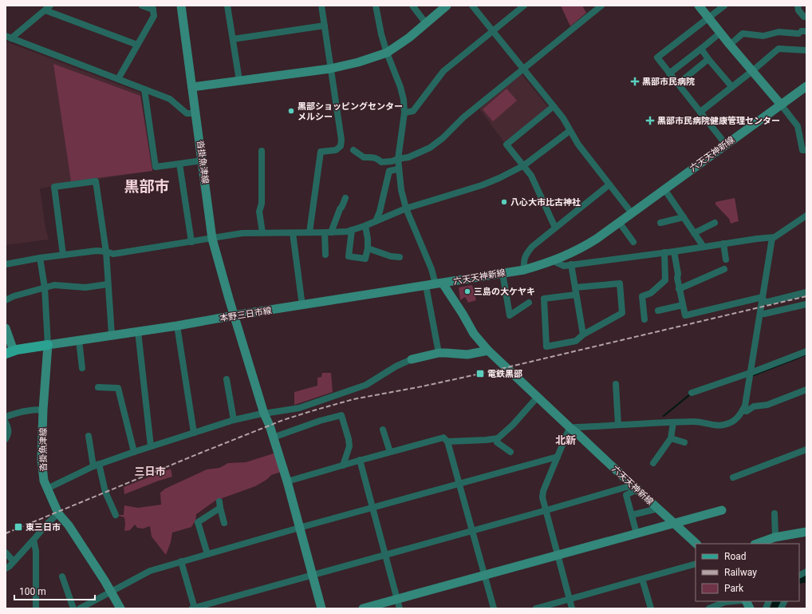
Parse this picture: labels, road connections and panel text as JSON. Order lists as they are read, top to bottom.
{
  "streets": {
    "main road": ["六天天神新線", "沓掛魚津線", "本野三日市線"]
  },
  "crossings": [
    ["六天天神新線", "本野三日市線"],
    ["沓掛魚津線", "本野三日市線"]
  ],
  "districts": ["黒部市", "北新", "三日市"],
  "places": {
    "health": ["黒部市民病院", "黒部市民病院健康管理センター"],
    "other": ["黒部ショッピングセンター メルシー", "八心大市比古神社", "三島の大ケヤキ"],
    "transit": ["電鉄黒部", "東三日市"]
  },
  "legend": ["Road", "Railway", "Park"],
  "scale_bar": "100 m"
}
